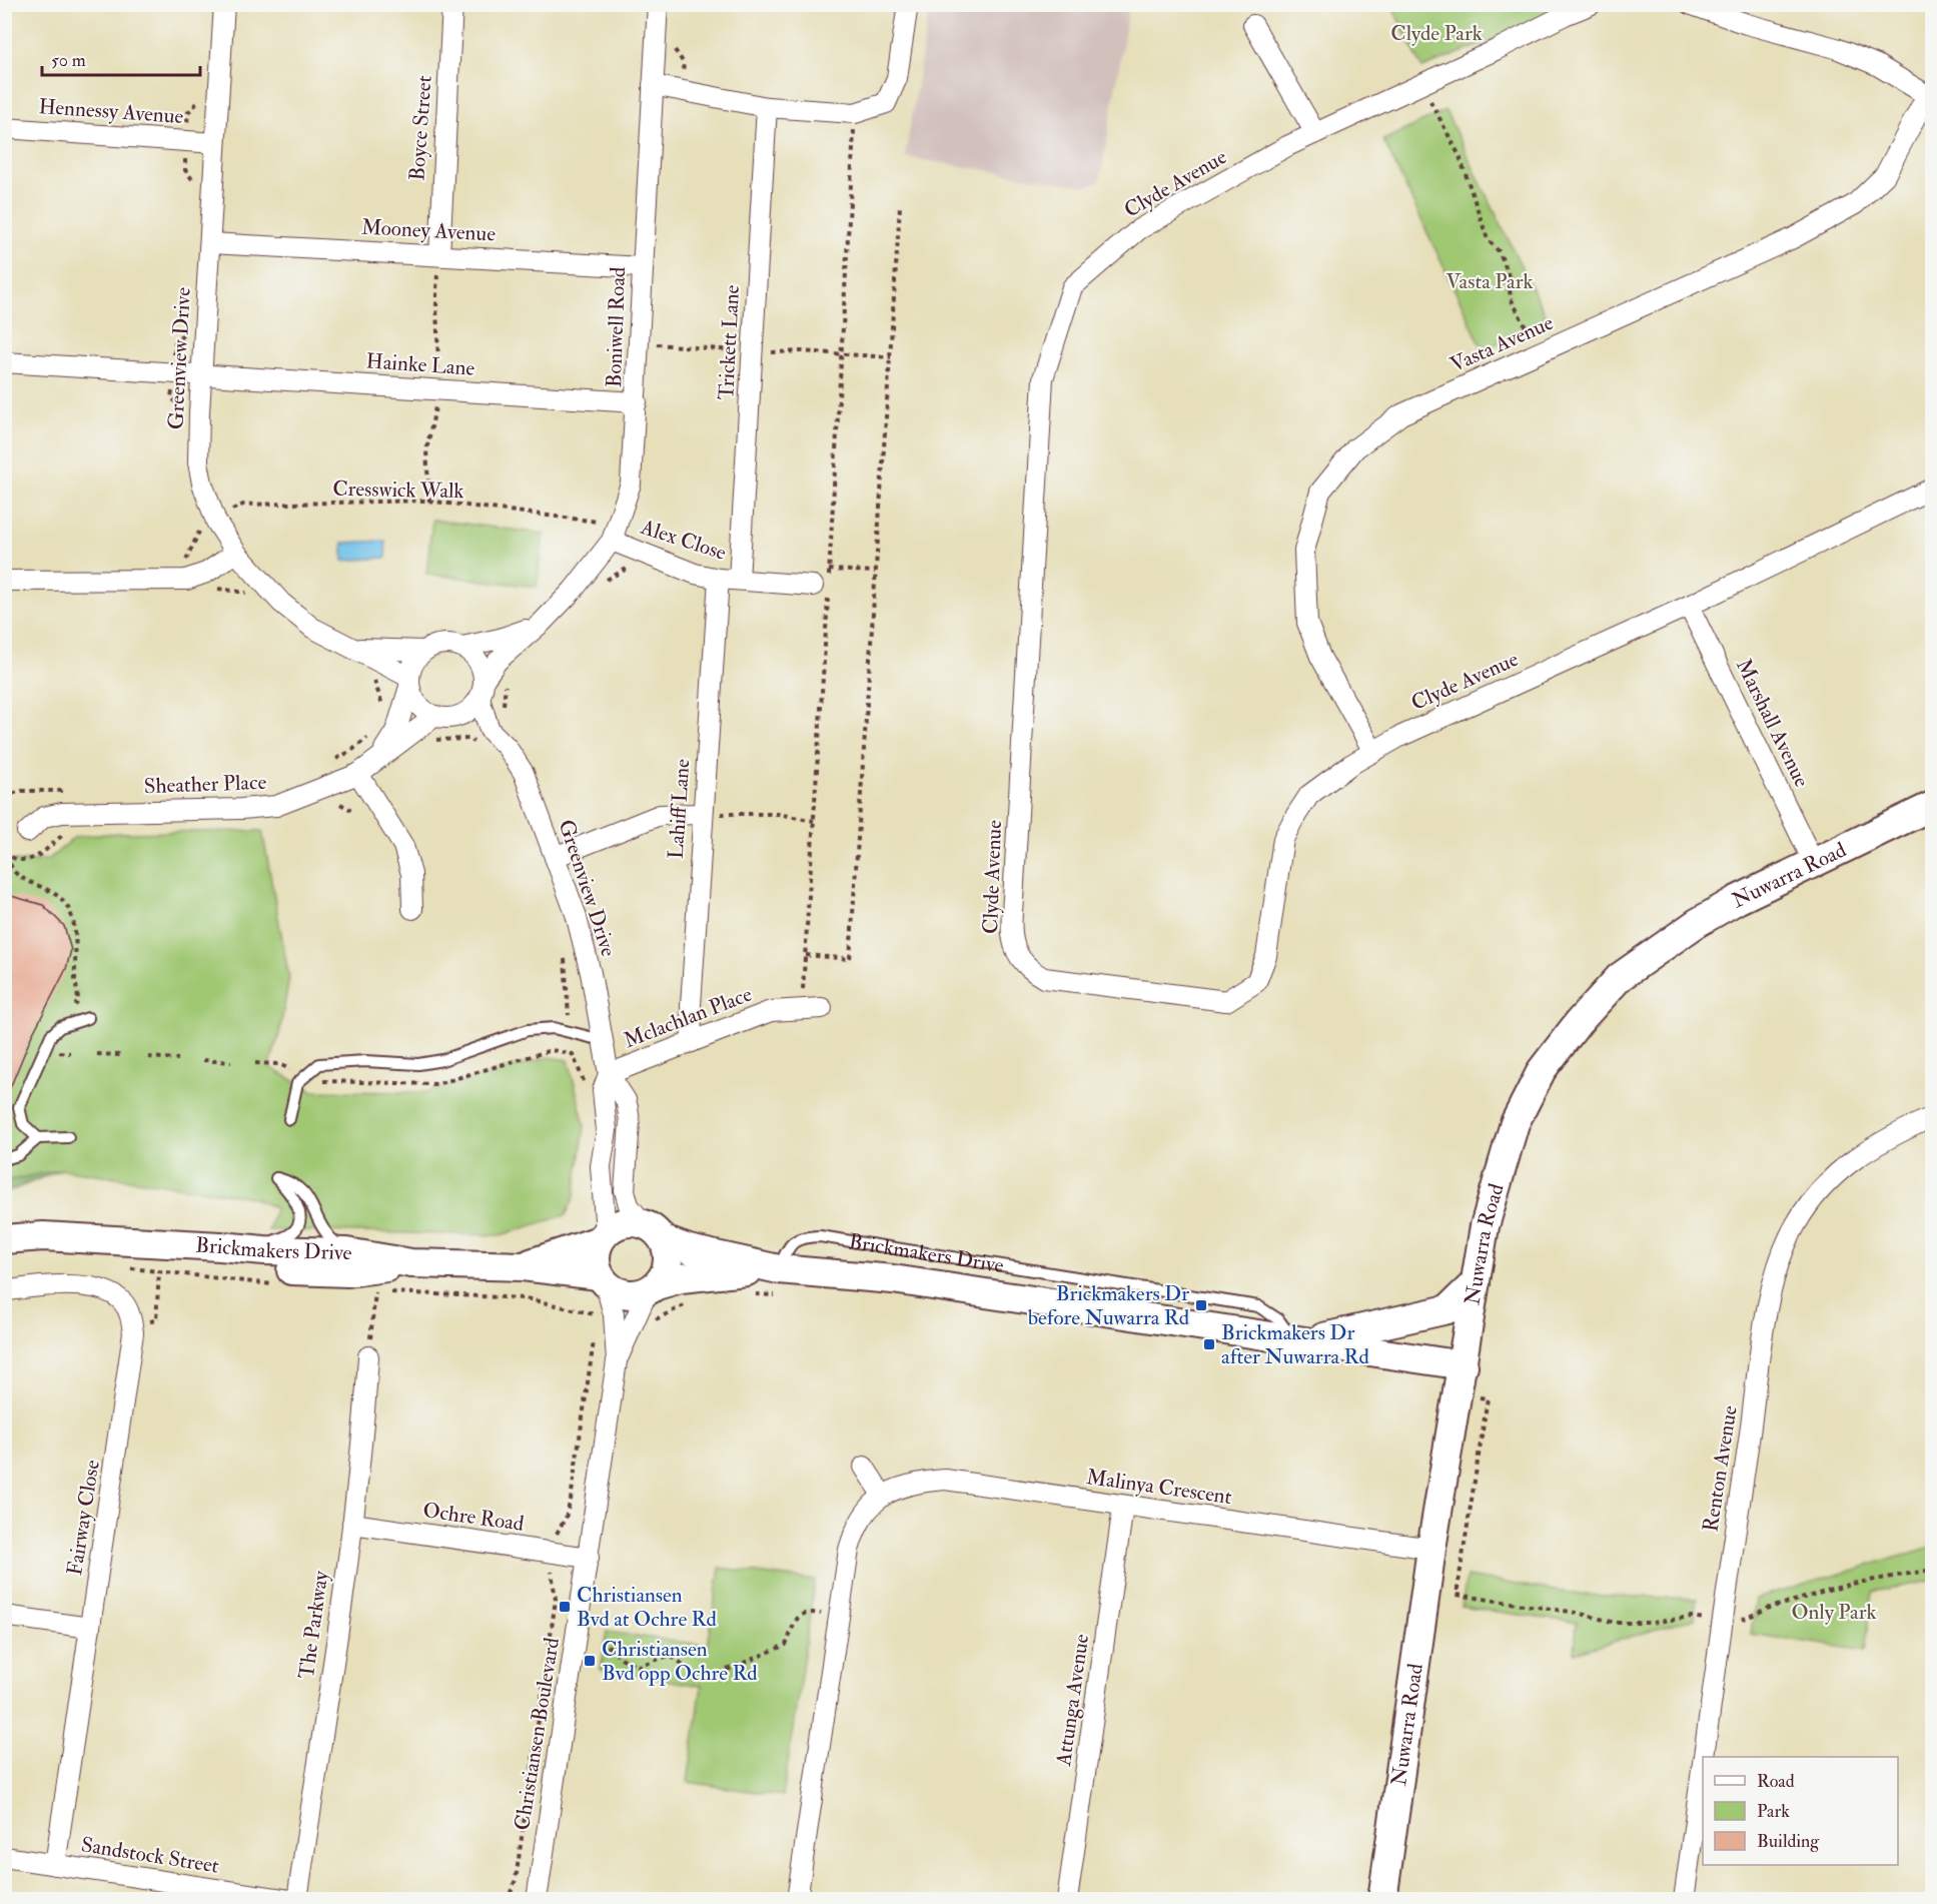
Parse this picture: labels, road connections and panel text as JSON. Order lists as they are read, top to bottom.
{
  "streets": {
    "street": [
      "Hennessy Avenue",
      "Boyce Street",
      "Clyde Avenue",
      "Mooney Avenue",
      "Boniwell Road",
      "Trickett Lane",
      "Vasta Avenue",
      "Greenview Drive",
      "Hainke Lane",
      "Alex Close",
      "Marshall Avenue",
      "Sheather Place",
      "Lahiff Lane",
      "Nuwarra Road",
      "Mclachlan Place",
      "Brickmakers Drive",
      "Renton Avenue",
      "Malinya Crescent",
      "Ochre Road",
      "Fairway Close",
      "The Parkway",
      "Attunga Avenue",
      "Christiansen Boulevard",
      "Sandstock Street"
    ],
    "path": ["Cresswick Walk"]
  },
  "crossings": [
    ["Hennessy Avenue", "Greenview Drive"],
    ["Boyce Street", "Mooney Avenue"],
    ["Clyde Avenue", "Vasta Avenue"],
    ["Clyde Avenue", "Marshall Avenue"],
    ["Mooney Avenue", "Boniwell Road"],
    ["Mooney Avenue", "Greenview Drive"],
    ["Boniwell Road", "Greenview Drive"],
    ["Boniwell Road", "Hainke Lane"],
    ["Boniwell Road", "Cresswick Walk"],
    ["Boniwell Road", "Alex Close"],
    ["Boniwell Road", "Sheather Place"],
    ["Trickett Lane", "Alex Close"],
    ["Greenview Drive", "Hainke Lane"],
    ["Greenview Drive", "Cresswick Walk"],
    ["Greenview Drive", "Sheather Place"],
    ["Greenview Drive", "Mclachlan Place"],
    ["Greenview Drive", "Brickmakers Drive"],
    ["Greenview Drive", "Christiansen Boulevard"],
    ["Cresswick Walk", "Alex Close"],
    ["Alex Close", "Lahiff Lane"],
    ["Marshall Avenue", "Nuwarra Road"],
    ["Lahiff Lane", "Mclachlan Place"],
    ["Nuwarra Road", "Brickmakers Drive"],
    ["Nuwarra Road", "Malinya Crescent"],
    ["Brickmakers Drive", "Christiansen Boulevard"],
    ["Malinya Crescent", "Attunga Avenue"],
    ["Ochre Road", "The Parkway"],
    ["Ochre Road", "Christiansen Boulevard"],
    ["Fairway Close", "Sandstock Street"]
  ],
  "parks": ["Clyde Park", "Vasta Park", "Only Park"],
  "places": {
    "transit": [
      "Brickmakers Dr before Nuwarra Rd",
      "Brickmakers Dr after Nuwarra Rd",
      "Christiansen Bvd at Ochre Rd",
      "Christiansen Bvd opp Ochre Rd"
    ]
  },
  "legend": ["Road", "Park", "Building"],
  "scale_bar": "50 m"
}
